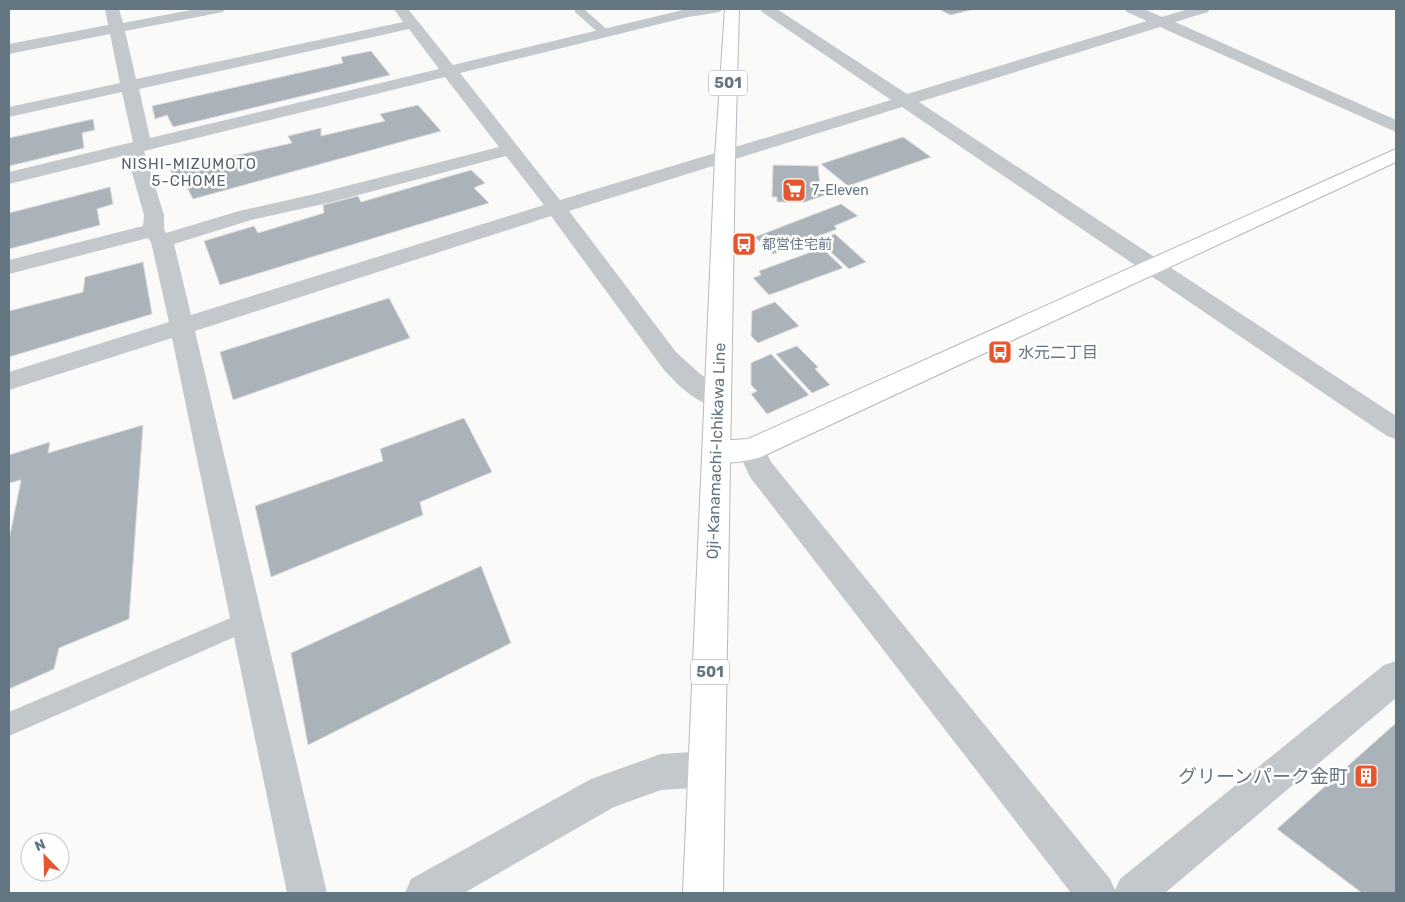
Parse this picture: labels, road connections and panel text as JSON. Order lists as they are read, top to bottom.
{
  "streets": {
    "main road": ["501", "Oji-Kanamachi-Ichikawa Line"]
  },
  "districts": ["NISHI-MIZUMOTO 5-CHOME"],
  "places": {
    "supermarket": ["7-Eleven"],
    "bus stop": ["都営住宅前", "水元二丁目"],
    "building": ["グリーンパーク金町"]
  },
  "north": "top left"
}
